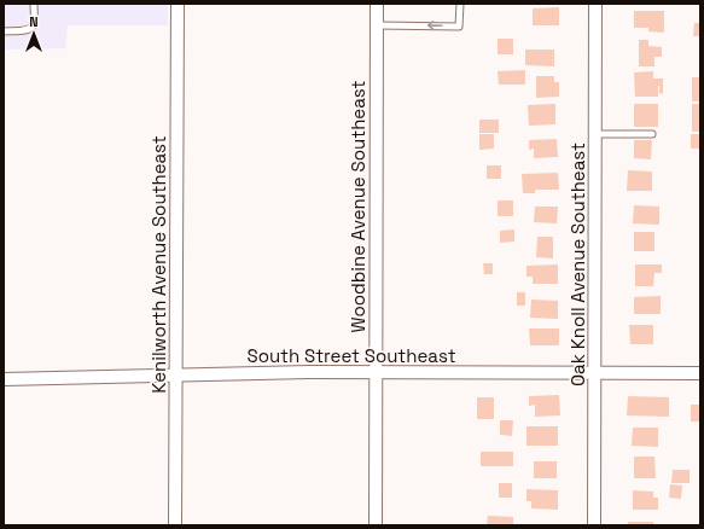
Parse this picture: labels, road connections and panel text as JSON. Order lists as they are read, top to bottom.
{
  "streets": {
    "street": [
      "Woodbine Avenue Southeast",
      "Kenilworth Avenue Southeast",
      "Oak Knoll Avenue Southeast",
      "South Street Southeast"
    ]
  },
  "crossings": [
    ["Woodbine Avenue Southeast", "South Street Southeast"],
    ["Kenilworth Avenue Southeast", "South Street Southeast"],
    ["Oak Knoll Avenue Southeast", "South Street Southeast"]
  ],
  "north": "top"
}
